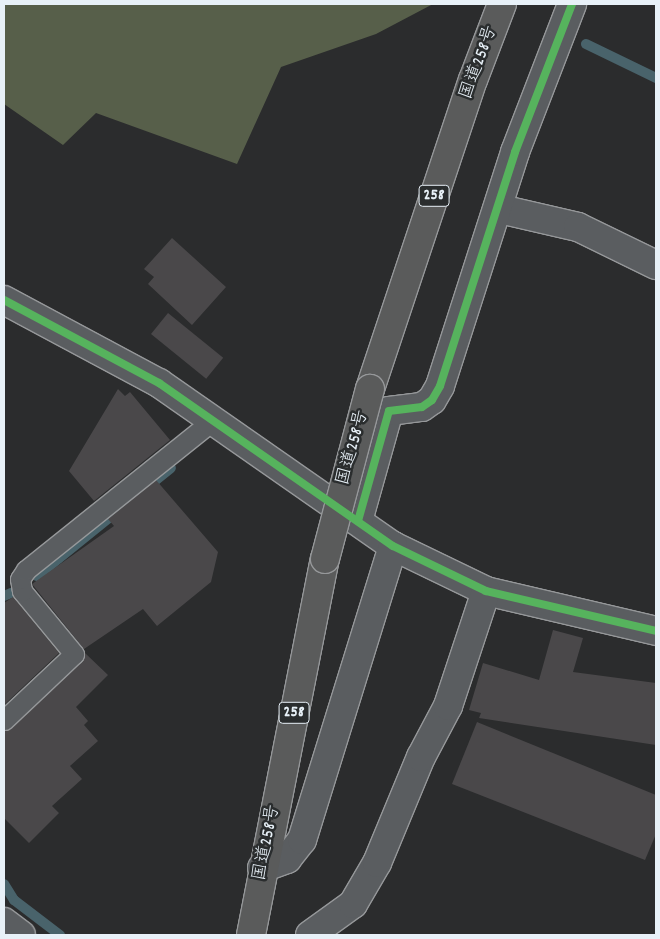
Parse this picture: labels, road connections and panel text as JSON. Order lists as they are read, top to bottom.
{
  "streets": {
    "highway": ["国道258号", "258"]
  }
}
